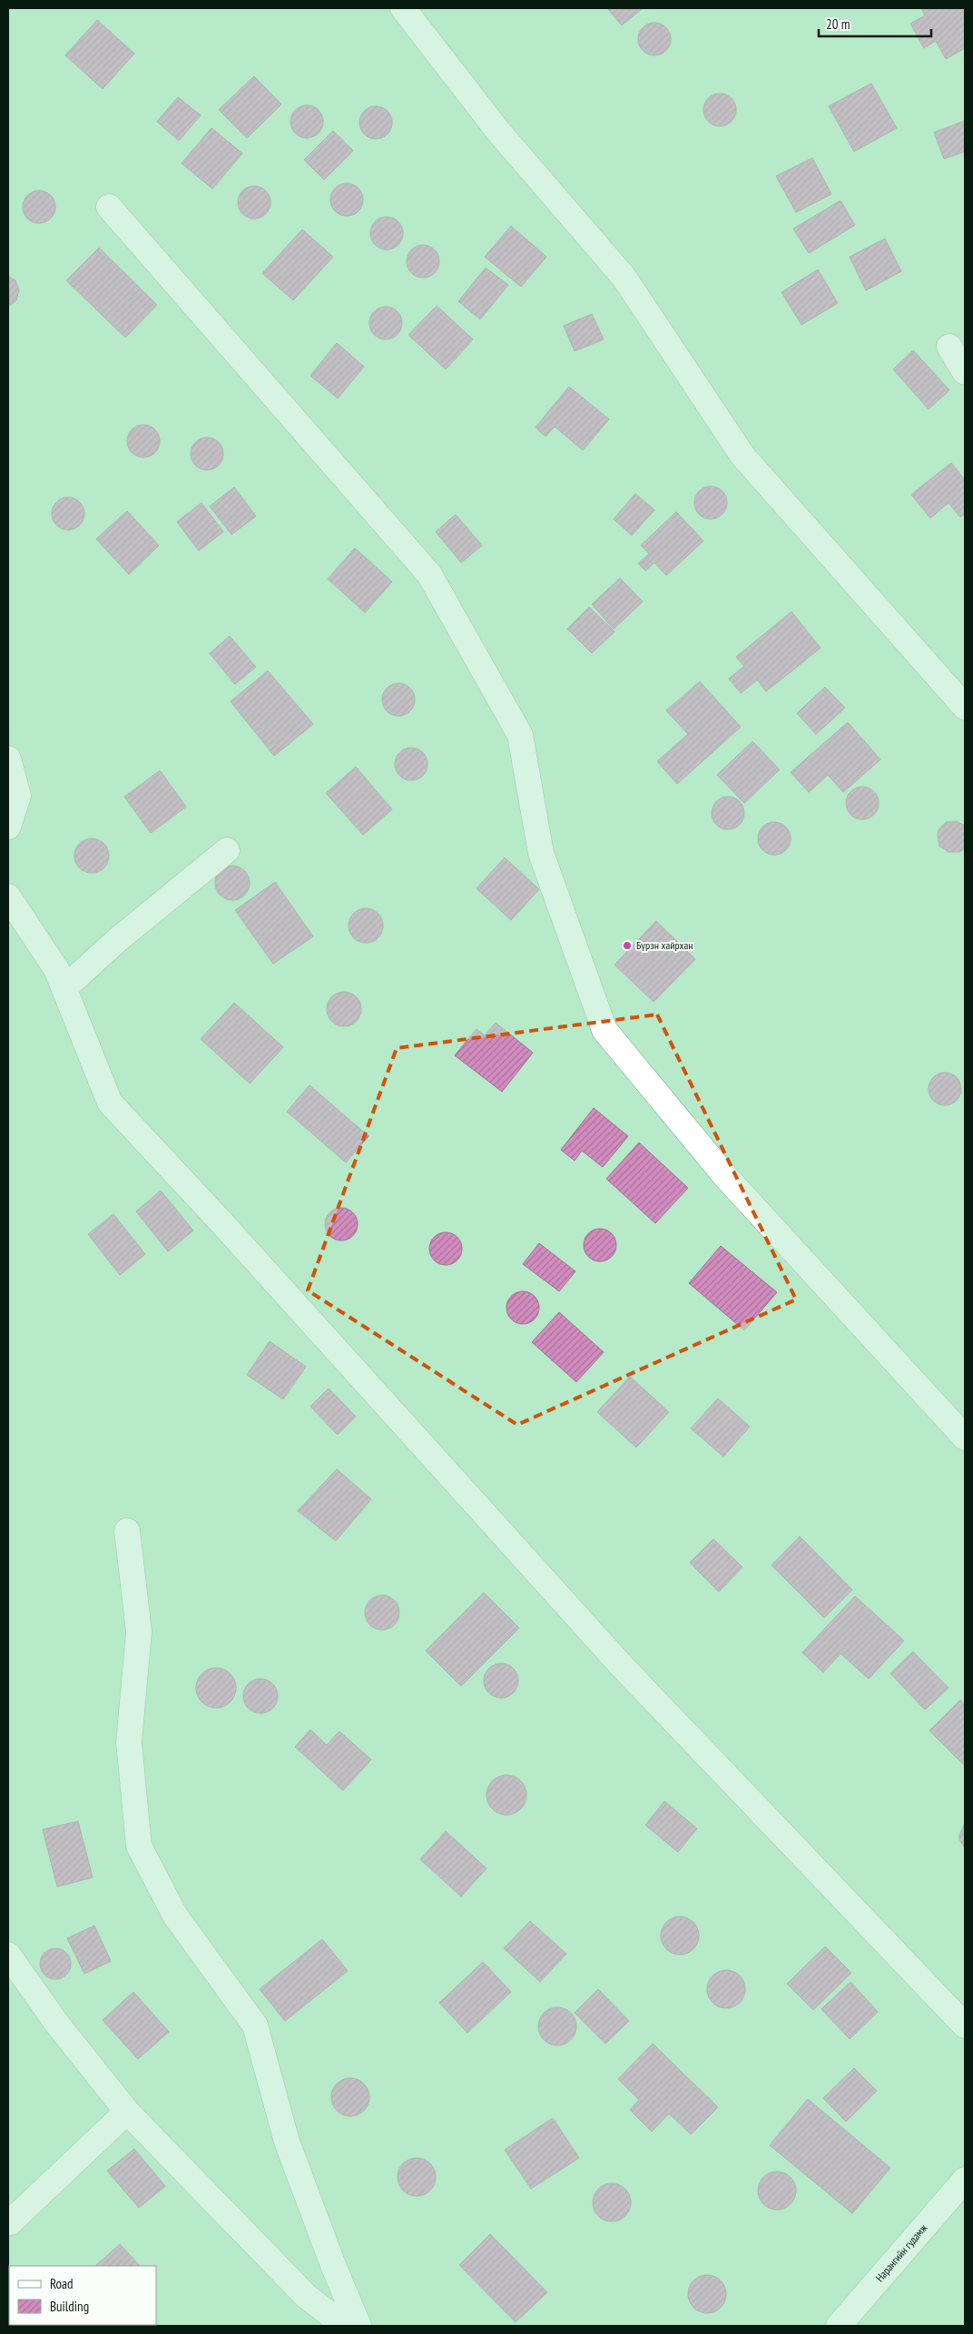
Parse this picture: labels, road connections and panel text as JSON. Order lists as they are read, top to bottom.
{
  "streets": {
    "street": ["Нарангийн гудамж"]
  },
  "places": ["Бүрэн хайрхан"],
  "legend": ["Road", "Building"],
  "scale_bar": "20 m"
}
